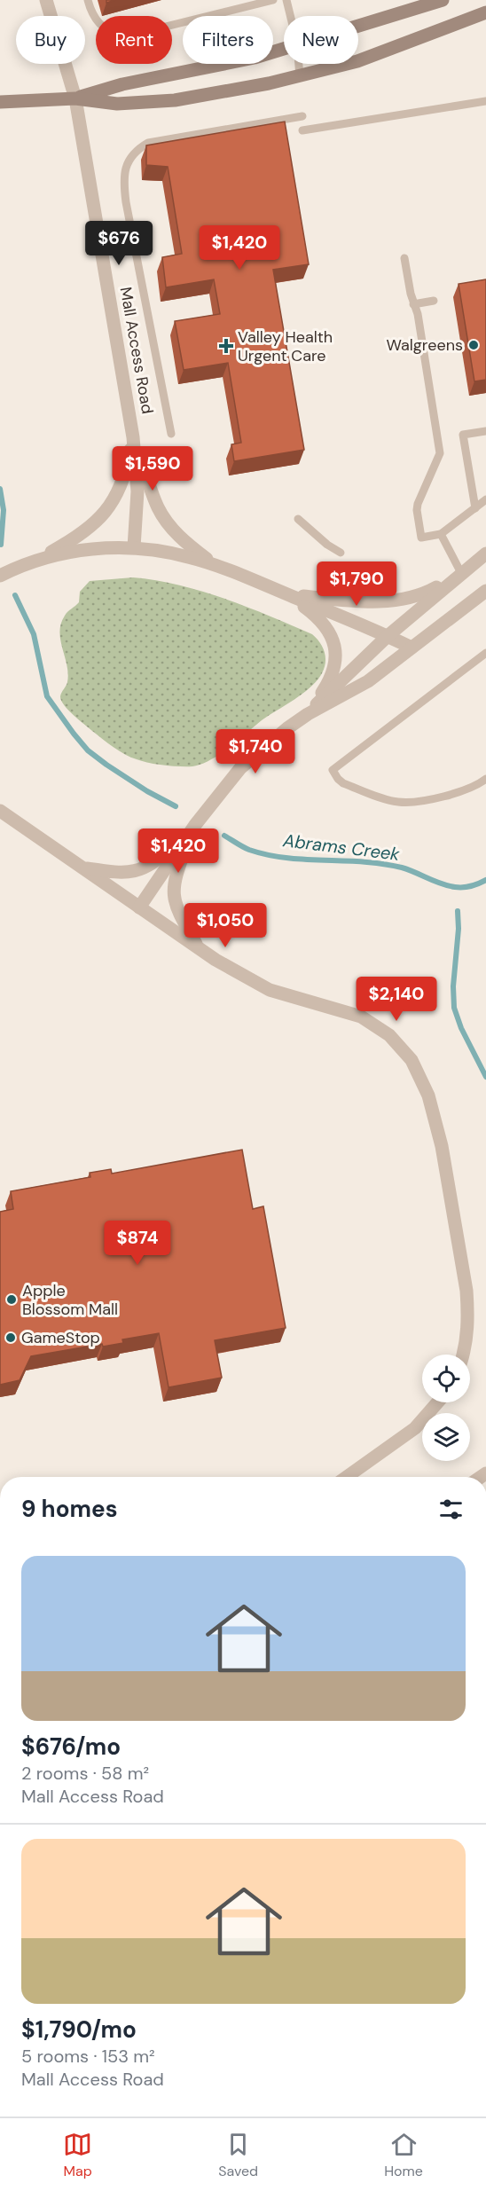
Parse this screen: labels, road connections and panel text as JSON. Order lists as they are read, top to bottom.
{
  "streets": {
    "street": ["Mall Access Road"]
  },
  "water": ["Abrams Creek"],
  "places": {
    "other": ["Walgreens", "Apple Blossom Mall", "GameStop"],
    "health": ["Valley Health Urgent Care"]
  },
  "page": {
    "chip": [
      "Buy",
      "Rent",
      "Filters",
      "New"
    ],
    "price": [
      "$676",
      "$1,420",
      "$1,590",
      "$1,790",
      "$1,740",
      "$1,420",
      "$1,050",
      "$2,140",
      "$874"
    ],
    "heading": "9 homes",
    "list": [
      {
        "name": "$676/mo",
        "note": "2 rooms · 58 m² · Mall Access Road"
      },
      {
        "name": "$1,790/mo",
        "note": "5 rooms · 153 m² · Mall Access Road"
      }
    ],
    "tabs": ["Map", "Saved", "Home"]
  }
}
